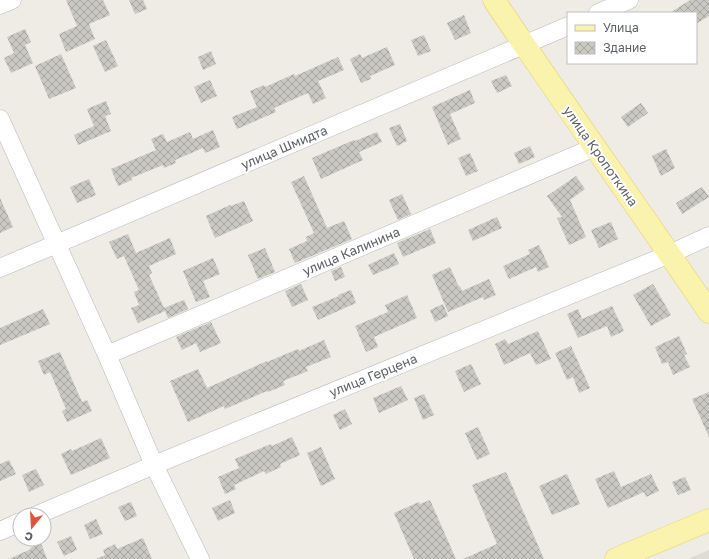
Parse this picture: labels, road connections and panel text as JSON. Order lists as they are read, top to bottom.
{
  "streets": {
    "main road": ["улица Кропоткина"],
    "street": ["улица Шмидта", "улица Калинина", "улица Герцена"]
  },
  "crossings": [
    ["улица Шмидта", "улица Кропоткина"],
    ["улица Кропоткина", "улица Калинина"],
    ["улица Кропоткина", "улица Герцена"]
  ],
  "legend": ["Улица", "Здание"],
  "north": "bottom"
}
